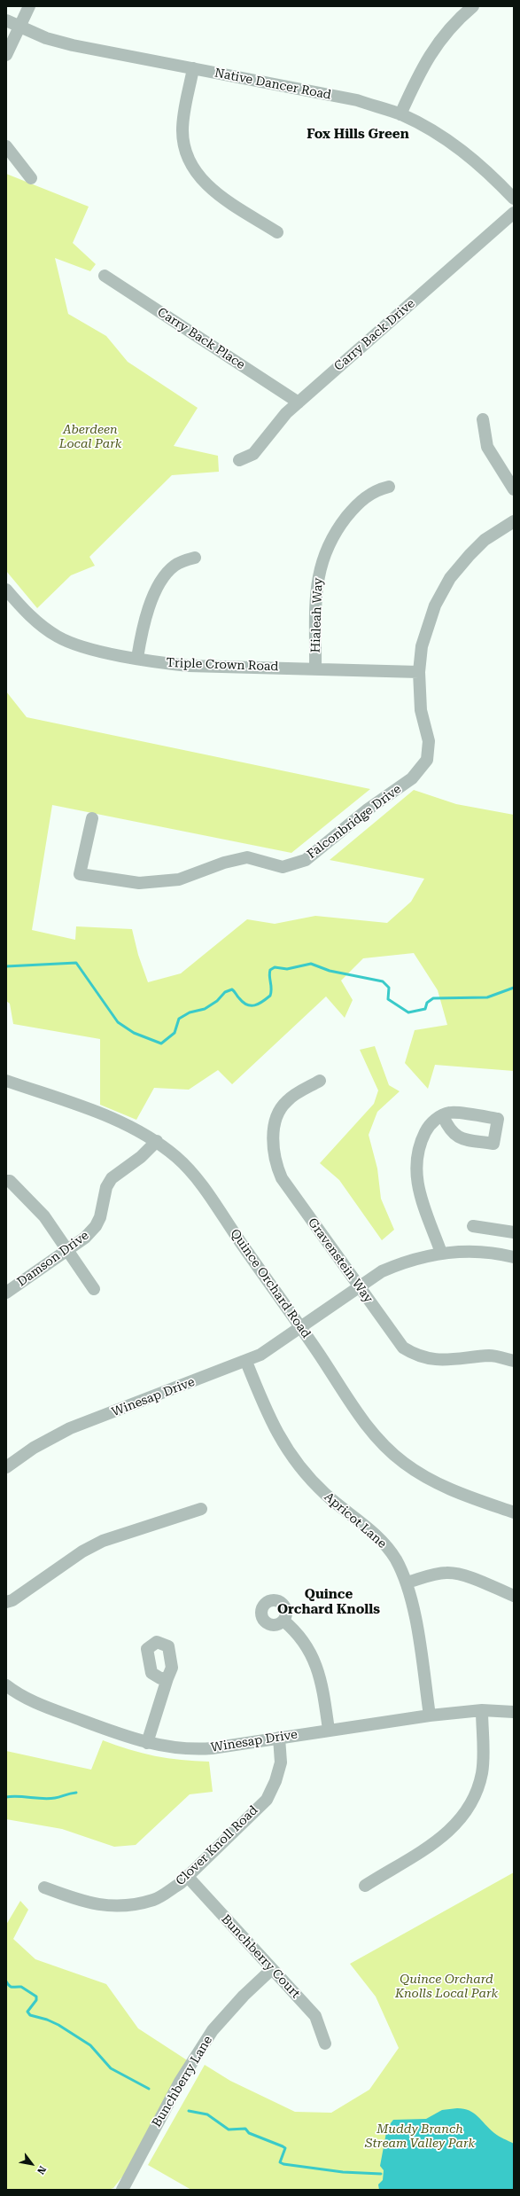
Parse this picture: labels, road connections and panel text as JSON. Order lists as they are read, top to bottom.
{
  "streets": {
    "street": [
      "Native Dancer Road",
      "Carry Back Drive",
      "Carry Back Place",
      "Hialeah Way",
      "Triple Crown Road",
      "Falconbridge Drive",
      "Damson Drive",
      "Gravenstein Way",
      "Quince Orchard Road",
      "Winesap Drive",
      "Apricot Lane",
      "Clover Knoll Road",
      "Bunchberry Court",
      "Bunchberry Lane"
    ]
  },
  "crossings": [
    ["Carry Back Drive", "Carry Back Place"],
    ["Hialeah Way", "Triple Crown Road"],
    ["Triple Crown Road", "Falconbridge Drive"],
    ["Damson Drive", "Quince Orchard Road"],
    ["Gravenstein Way", "Winesap Drive"],
    ["Quince Orchard Road", "Winesap Drive"],
    ["Winesap Drive", "Apricot Lane"],
    ["Winesap Drive", "Clover Knoll Road"],
    ["Clover Knoll Road", "Bunchberry Court"],
    ["Bunchberry Court", "Bunchberry Lane"]
  ],
  "districts": ["Fox Hills Green", "Quince Orchard Knolls"],
  "parks": ["Aberdeen Local Park", "Quince Orchard Knolls Local Park", "Muddy Branch Stream Valley Park"],
  "north": "bottom right"
}
